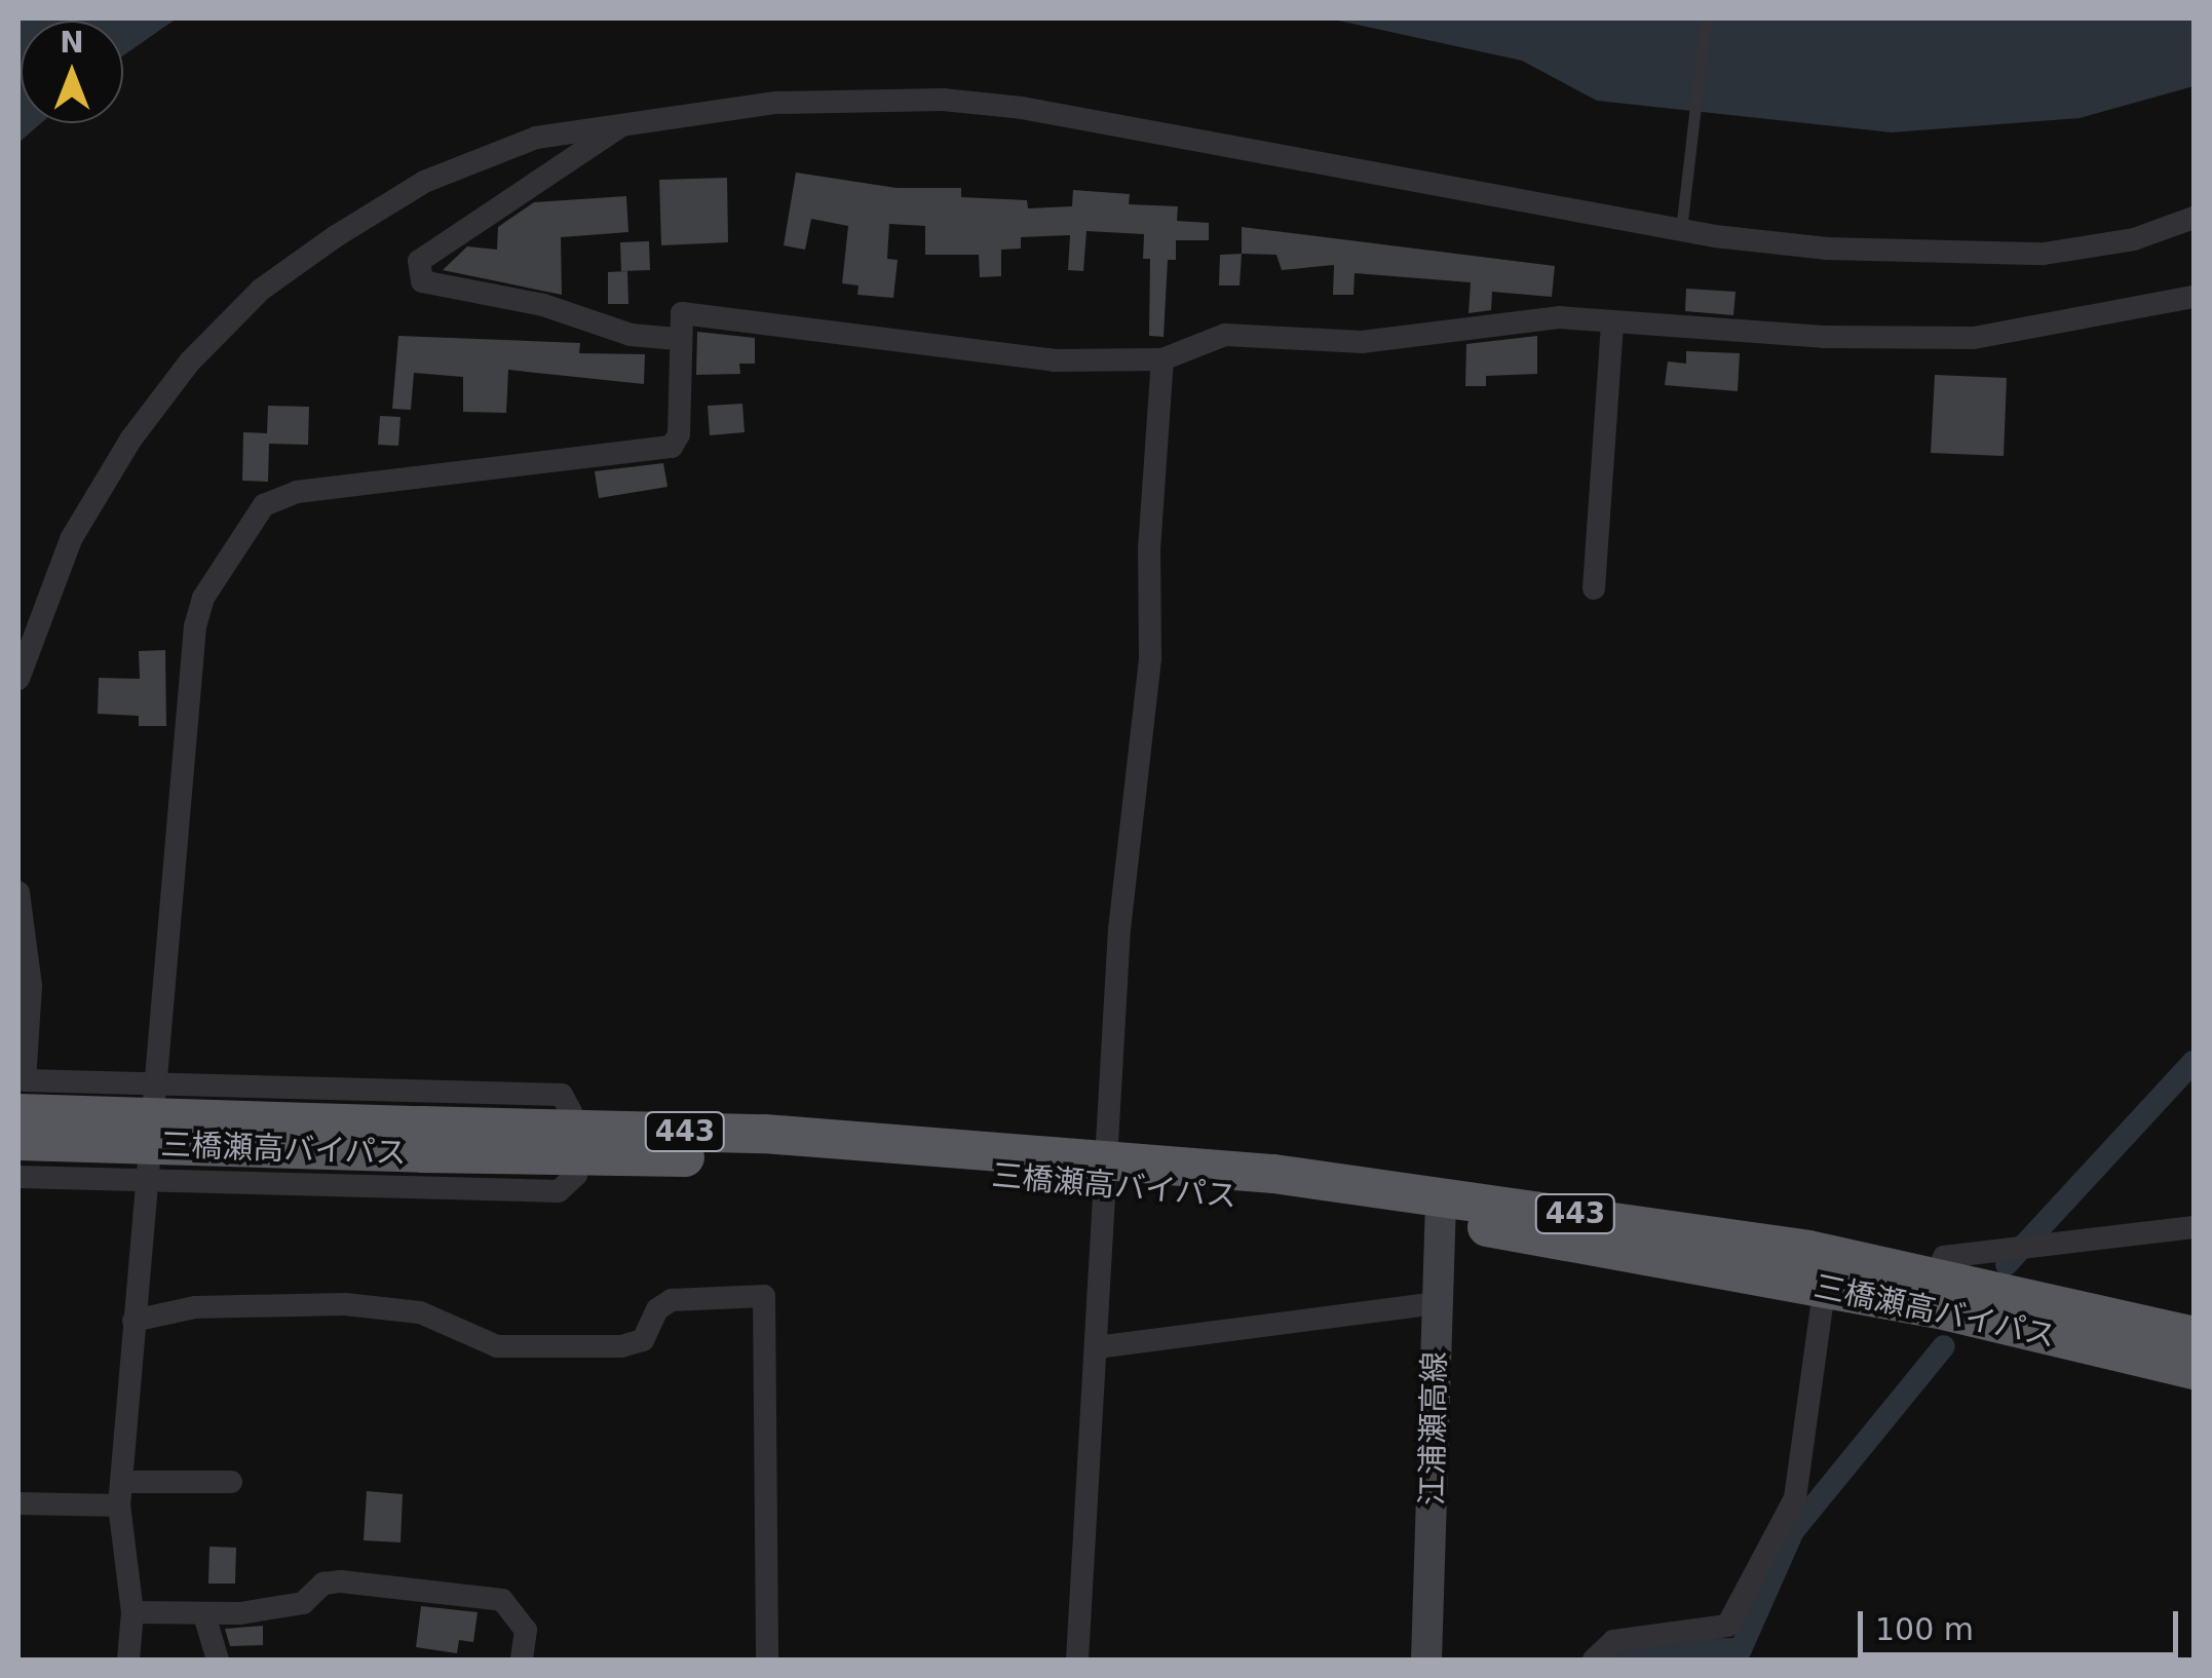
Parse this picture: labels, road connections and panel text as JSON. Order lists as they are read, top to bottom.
{
  "streets": {
    "highway": ["443", "三橋瀬高バイパス"],
    "main road": ["江浦瀬高線"]
  },
  "crossings": [
    ["三橋瀬高バイパス", "江浦瀬高線"]
  ],
  "scale_bar": "100 m",
  "north": "top"
}
